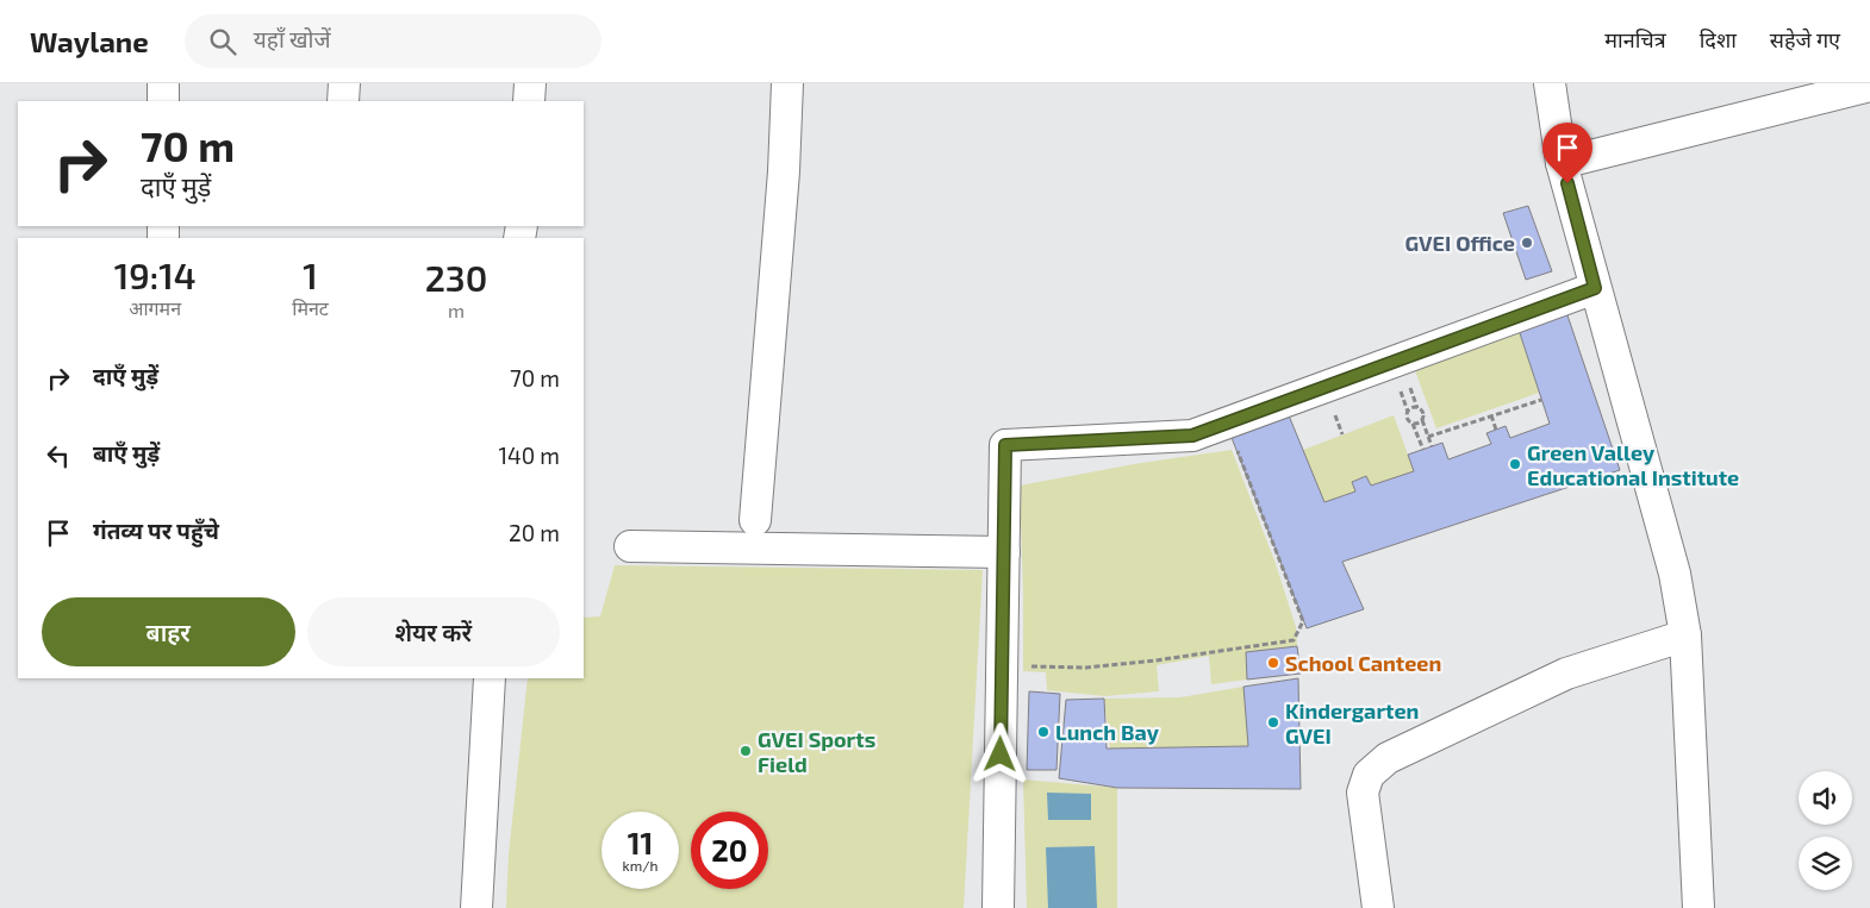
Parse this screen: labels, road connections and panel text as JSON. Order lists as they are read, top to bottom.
{
  "places": [
    "GVEI Office",
    "Green Valley Educational Institute",
    "School Canteen",
    "Kindergarten GVEI",
    "Lunch Bay",
    "GVEI Sports Field"
  ],
  "page": {
    "header": "Waylane",
    "search": "यहाँ खोजें",
    "nav": ["मानचित्र", "दिशा", "सहेजे गए"],
    "turn": ["70 m", "दाएँ मुड़ें"],
    "eta": [
      "19:14",
      "आगमन",
      "1",
      "मिनट",
      "230",
      "m"
    ],
    "list": [
      {
        "name": "दाएँ मुड़ें",
        "value": "70 m"
      },
      {
        "name": "बाएँ मुड़ें",
        "value": "140 m"
      },
      {
        "name": "गंतव्य पर पहुँचे",
        "value": "20 m"
      }
    ],
    "buttons": ["बाहर", "शेयर करें"],
    "speed": "11 km/h",
    "limit": "20"
  }
}
